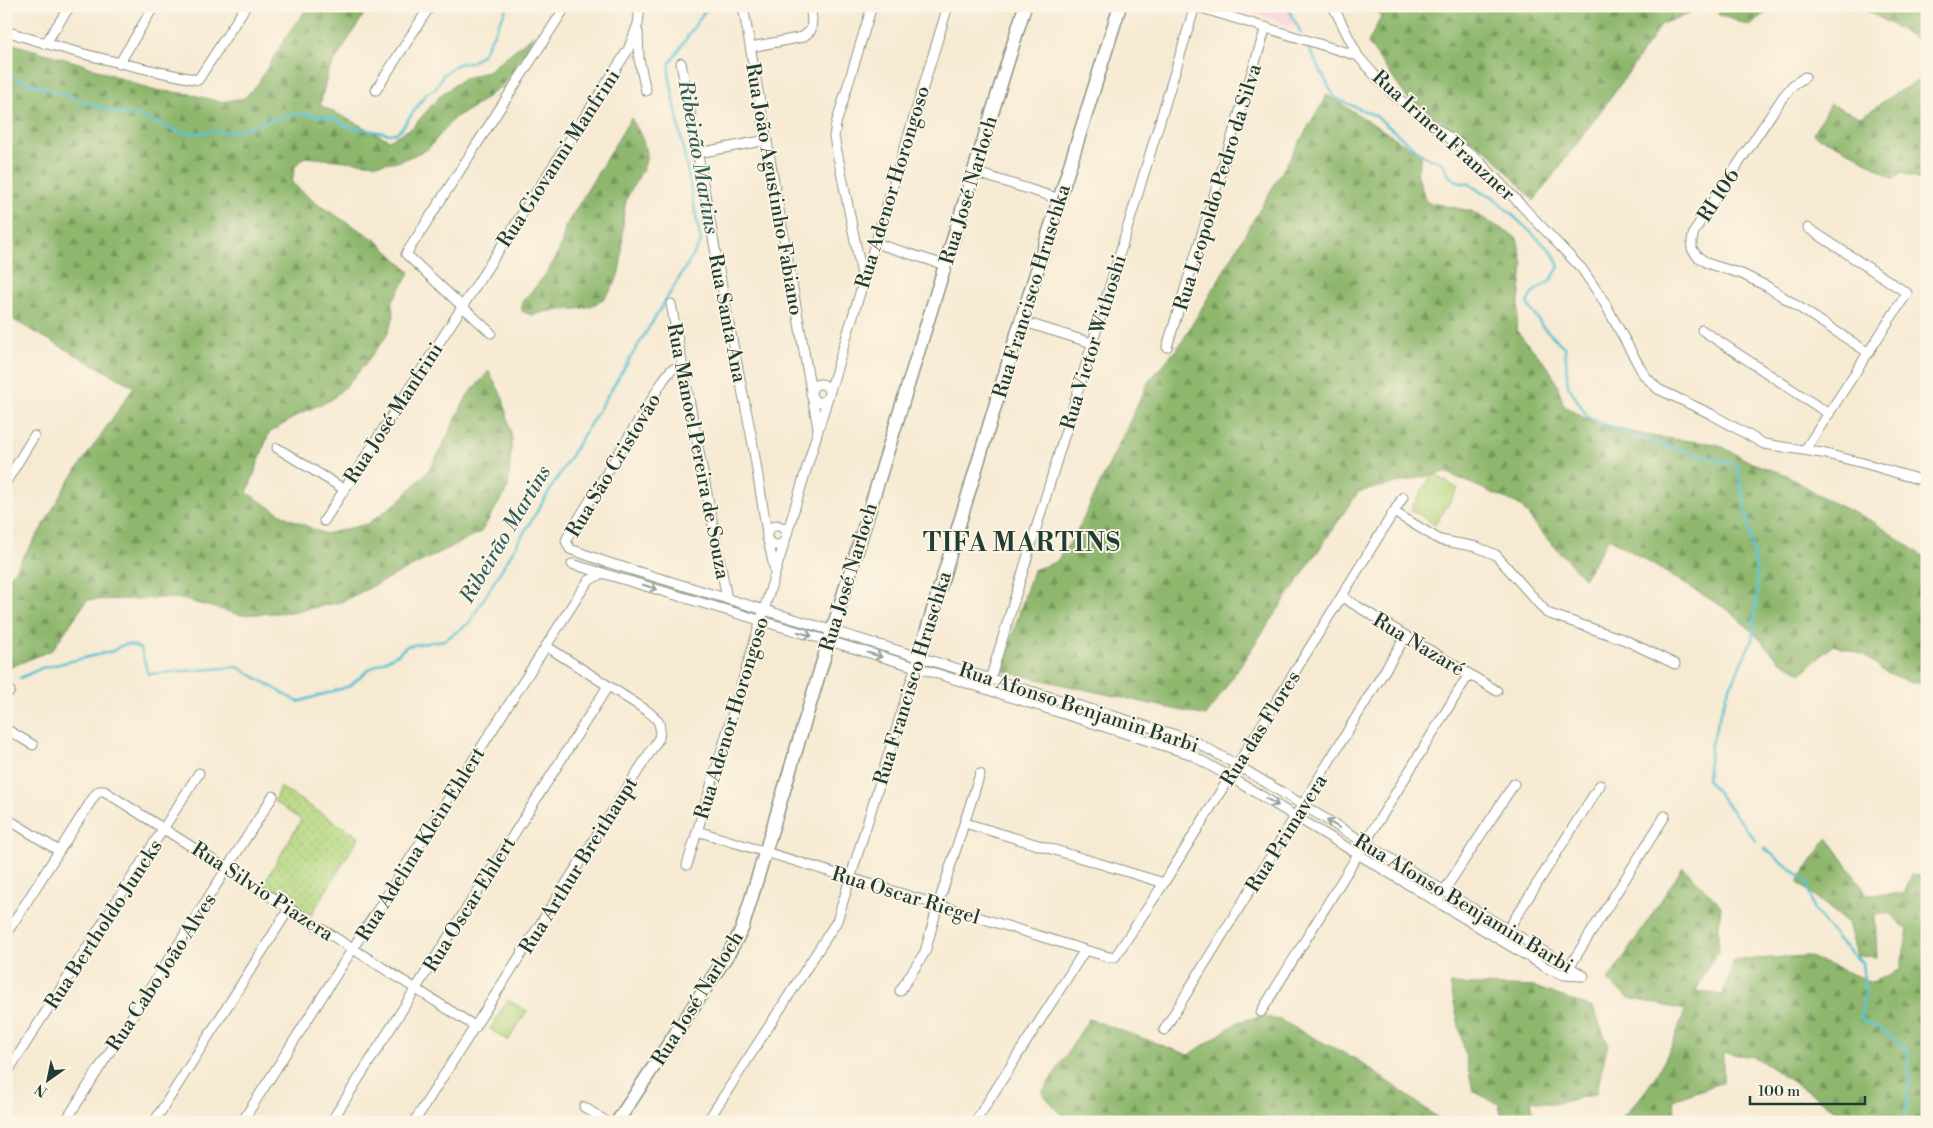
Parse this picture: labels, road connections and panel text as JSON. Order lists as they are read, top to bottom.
{
  "streets": {
    "main road": ["Rua José Narloch", "Rua Francisco Hruschka"],
    "street": [
      "Rua Irineu Franzner",
      "Rua Giovanni Manfrini",
      "Rua Adenor Horongoso",
      "Rua Leopoldo Pedro da Silva",
      "Rua João Agustinho Fabiano",
      "RI 106",
      "Rua Santa Ana",
      "Rua Victor Withoshi",
      "Rua José Manfrini",
      "Rua Manoel Pereira de Souza",
      "Rua São Cristovão",
      "Rua Nazaré",
      "Rua Afonso Benjamin Barbi",
      "Rua das Flores",
      "Rua Primavera",
      "Rua Adelina Klein Ehlert",
      "Rua Arthur Breithaupt",
      "Rua Silvio Piazera",
      "Rua Oscar Riegel",
      "Rua Oscar Ehlert",
      "Rua Bertholdo Juncks",
      "Rua Cabo João Alves"
    ]
  },
  "crossings": [
    ["Rua Giovanni Manfrini", "Rua José Manfrini"],
    ["Rua Adenor Horongoso", "Rua João Agustinho Fabiano"],
    ["Rua Adenor Horongoso", "Rua Santa Ana"],
    ["Rua Adenor Horongoso", "Rua Afonso Benjamin Barbi"],
    ["Rua Adenor Horongoso", "Rua Oscar Riegel"],
    ["Rua José Narloch", "Rua Afonso Benjamin Barbi"],
    ["Rua José Narloch", "Rua Oscar Riegel"],
    ["Rua Francisco Hruschka", "Rua Afonso Benjamin Barbi"],
    ["Rua Francisco Hruschka", "Rua Oscar Riegel"],
    ["Rua Victor Withoshi", "Rua Afonso Benjamin Barbi"],
    ["Rua Manoel Pereira de Souza", "Rua São Cristovão"],
    ["Rua Manoel Pereira de Souza", "Rua Afonso Benjamin Barbi"],
    ["Rua São Cristovão", "Rua Afonso Benjamin Barbi"],
    ["Rua Nazaré", "Rua das Flores"],
    ["Rua Nazaré", "Rua Primavera"],
    ["Rua Afonso Benjamin Barbi", "Rua das Flores"],
    ["Rua Afonso Benjamin Barbi", "Rua Primavera"],
    ["Rua Afonso Benjamin Barbi", "Rua Adelina Klein Ehlert"],
    ["Rua das Flores", "Rua Oscar Riegel"],
    ["Rua Adelina Klein Ehlert", "Rua Arthur Breithaupt"],
    ["Rua Adelina Klein Ehlert", "Rua Silvio Piazera"],
    ["Rua Arthur Breithaupt", "Rua Silvio Piazera"],
    ["Rua Arthur Breithaupt", "Rua Oscar Ehlert"],
    ["Rua Silvio Piazera", "Rua Oscar Ehlert"],
    ["Rua Silvio Piazera", "Rua Bertholdo Juncks"],
    ["Rua Silvio Piazera", "Rua Cabo João Alves"]
  ],
  "districts": ["TIFA MARTINS"],
  "water": ["Ribeirão Martins"],
  "scale_bar": "100 m",
  "north": "bottom left"
}
